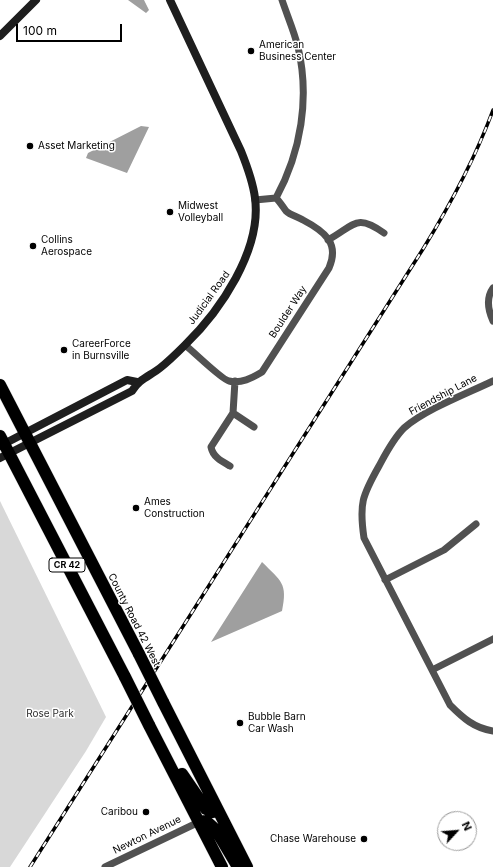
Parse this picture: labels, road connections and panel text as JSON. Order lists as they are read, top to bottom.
{
  "streets": {
    "highway": ["CR 42", "County Road 42 West"],
    "street": [
      "Judicial Road",
      "Boulder Way",
      "Friendship Lane",
      "Newton Avenue"
    ]
  },
  "crossings": [
    ["Judicial Road", "CR 42"],
    ["Judicial Road", "County Road 42 West"],
    ["CR 42", "Newton Avenue"]
  ],
  "parks": ["Rose Park"],
  "places": [
    "American Business Center",
    "Asset Marketing",
    "Midwest Volleyball",
    "Collins Aerospace",
    "CareerForce in Burnsville",
    "Ames Construction",
    "Bubble Barn Car Wash",
    "Caribou",
    "Chase Warehouse"
  ],
  "scale_bar": "100 m",
  "north": "top right"
}
